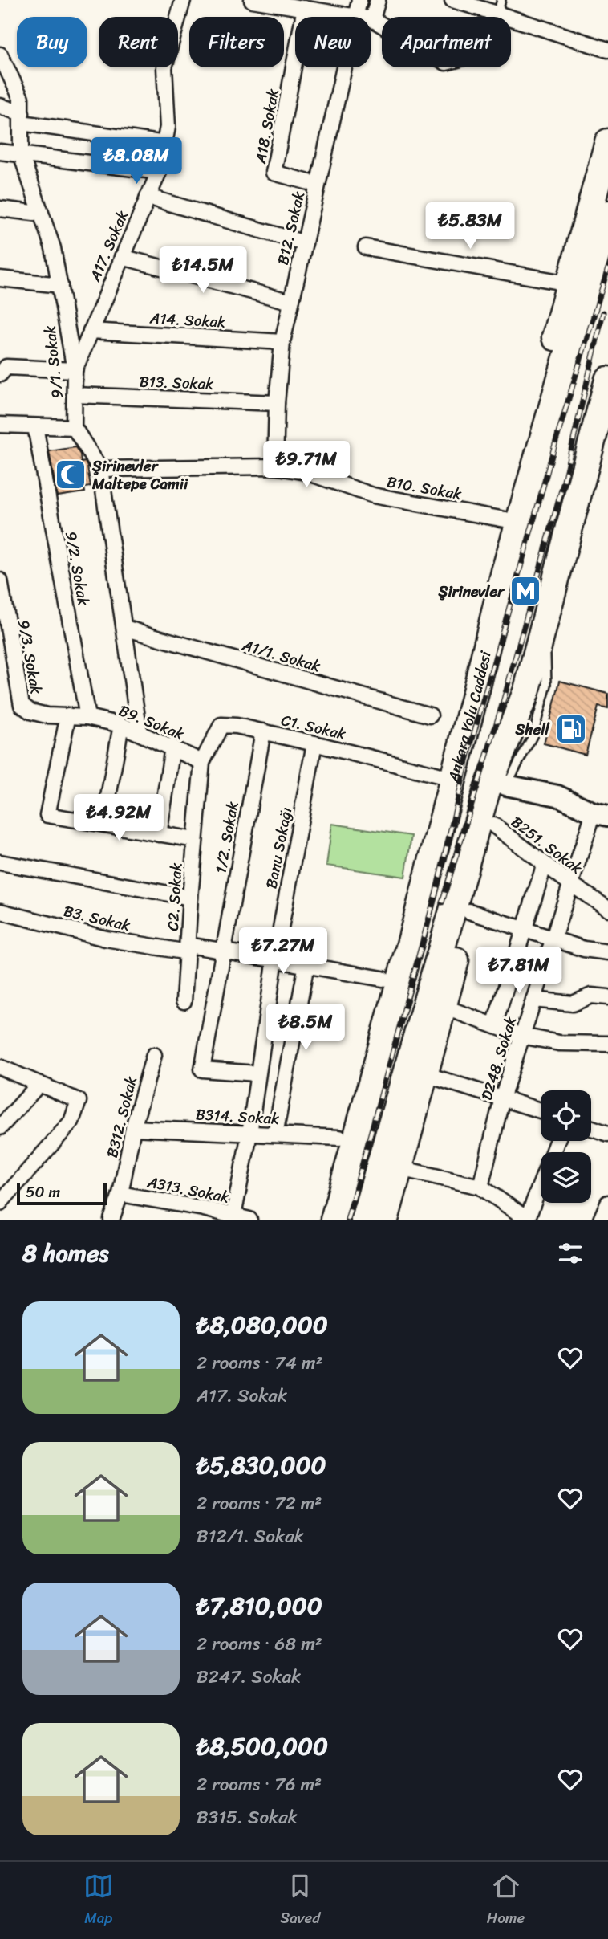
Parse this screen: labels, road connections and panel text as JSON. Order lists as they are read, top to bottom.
{
  "streets": {
    "highway": ["Ankara Yolu Caddesi"],
    "street": [
      "A18. Sokak",
      "B12. Sokak",
      "A17. Sokak",
      "A14. Sokak",
      "9/1. Sokak",
      "B13. Sokak",
      "B10. Sokak",
      "9/2. Sokak",
      "A1/1. Sokak",
      "9/3. Sokak",
      "B9. Sokak",
      "C1. Sokak",
      "1/2. Sokak",
      "B251. Sokak",
      "Banu Sokağı",
      "C2. Sokak",
      "B3. Sokak",
      "D248. Sokak",
      "B314. Sokak",
      "B312. Sokak",
      "A313. Sokak"
    ]
  },
  "crossings": [
    ["A18. Sokak", "B12. Sokak"],
    ["B12. Sokak", "A14. Sokak"],
    ["B12. Sokak", "B13. Sokak"],
    ["B12. Sokak", "B10. Sokak"],
    ["A17. Sokak", "A14. Sokak"],
    ["A17. Sokak", "9/1. Sokak"],
    ["9/1. Sokak", "B13. Sokak"],
    ["9/2. Sokak", "B9. Sokak"],
    ["9/3. Sokak", "B9. Sokak"],
    ["B9. Sokak", "C1. Sokak"],
    ["B9. Sokak", "C2. Sokak"],
    ["C1. Sokak", "1/2. Sokak"],
    ["C1. Sokak", "Banu Sokağı"],
    ["C1. Sokak", "C2. Sokak"],
    ["1/2. Sokak", "Banu Sokağı"],
    ["1/2. Sokak", "B3. Sokak"],
    ["B251. Sokak", "D248. Sokak"],
    ["Banu Sokağı", "B3. Sokak"],
    ["Banu Sokağı", "B314. Sokak"],
    ["Banu Sokağı", "A313. Sokak"],
    ["C2. Sokak", "B3. Sokak"],
    ["B314. Sokak", "B312. Sokak"],
    ["B312. Sokak", "A313. Sokak"]
  ],
  "places": {
    "mosque": ["Şirinevler Maltepe Camii"],
    "metro station": ["Şirinevler"],
    "fuel station": ["Shell"]
  },
  "scale_bar": "50 m",
  "page": {
    "chip": [
      "Buy",
      "Rent",
      "Filters",
      "New",
      "Apartment"
    ],
    "price": [
      "₺8.08M",
      "₺5.83M",
      "₺14.5M",
      "₺9.71M",
      "₺4.92M",
      "₺7.27M",
      "₺7.81M",
      "₺8.5M"
    ],
    "scale": "50 m",
    "heading": "8 homes",
    "list": [
      {
        "name": "₺8,080,000",
        "note": "2 rooms · 74 m² · A17. Sokak"
      },
      {
        "name": "₺5,830,000",
        "note": "2 rooms · 72 m² · B12/1. Sokak"
      },
      {
        "name": "₺7,810,000",
        "note": "2 rooms · 68 m² · B247. Sokak"
      },
      {
        "name": "₺8,500,000",
        "note": "2 rooms · 76 m² · B315. Sokak"
      }
    ],
    "tabs": ["Map", "Saved", "Home"]
  }
}
